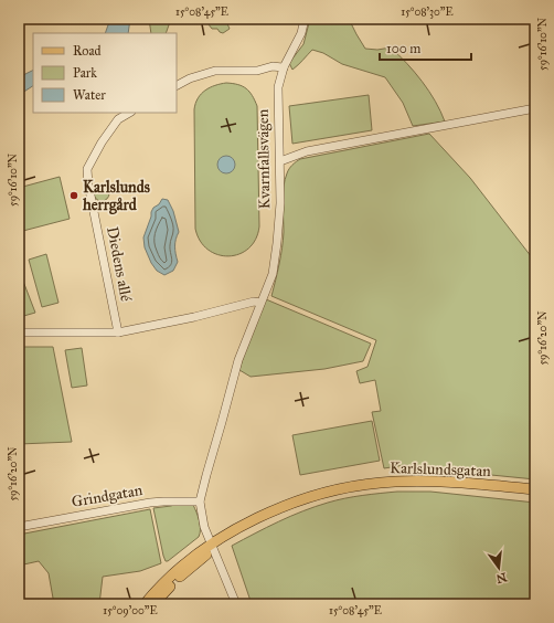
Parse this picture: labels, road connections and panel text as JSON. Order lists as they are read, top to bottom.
{
  "streets": {
    "main road": ["Karlslundsgatan"],
    "street": ["Kvarnfallsvägen", "Diedens allé", "Grindgatan"]
  },
  "crossings": [
    ["Kvarnfallsvägen", "Karlslundsgatan"],
    ["Kvarnfallsvägen", "Grindgatan"]
  ],
  "places": ["Karlslunds herrgård"],
  "legend": ["Road", "Park", "Water"],
  "scale_bar": "100 m",
  "north": "bottom",
  "coordinates": [
    "15°08'45\"E",
    "15°08'30\"E",
    "59°16'10\"N",
    "59°16'20\"N",
    "15°09'00\"E"
  ]
}
